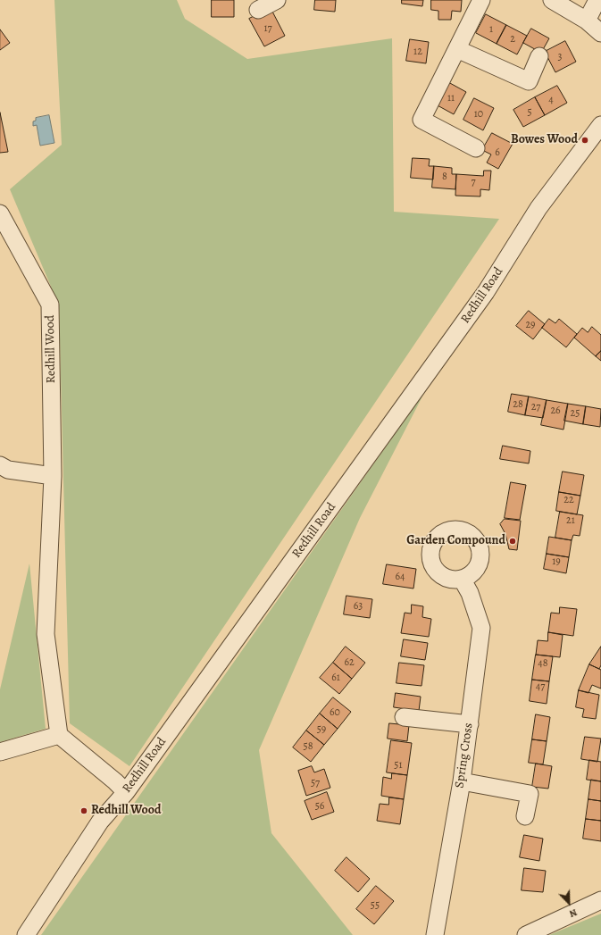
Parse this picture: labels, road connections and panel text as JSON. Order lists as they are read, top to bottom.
{
  "streets": {
    "street": ["Redhill Road", "Redhill Wood", "Spring Cross"]
  },
  "places": ["Bowes Wood", "Garden Compound", "Redhill Wood"],
  "house_numbers": [
    "17",
    "1",
    "2",
    "12",
    "3",
    "11",
    "4",
    "5",
    "10",
    "6",
    "8",
    "7",
    "29",
    "28",
    "27",
    "26",
    "25",
    "22",
    "21",
    "19",
    "64",
    "63",
    "62",
    "48",
    "61",
    "47",
    "60",
    "59",
    "58",
    "51",
    "57",
    "56",
    "55"
  ],
  "north": "bottom right"
}
